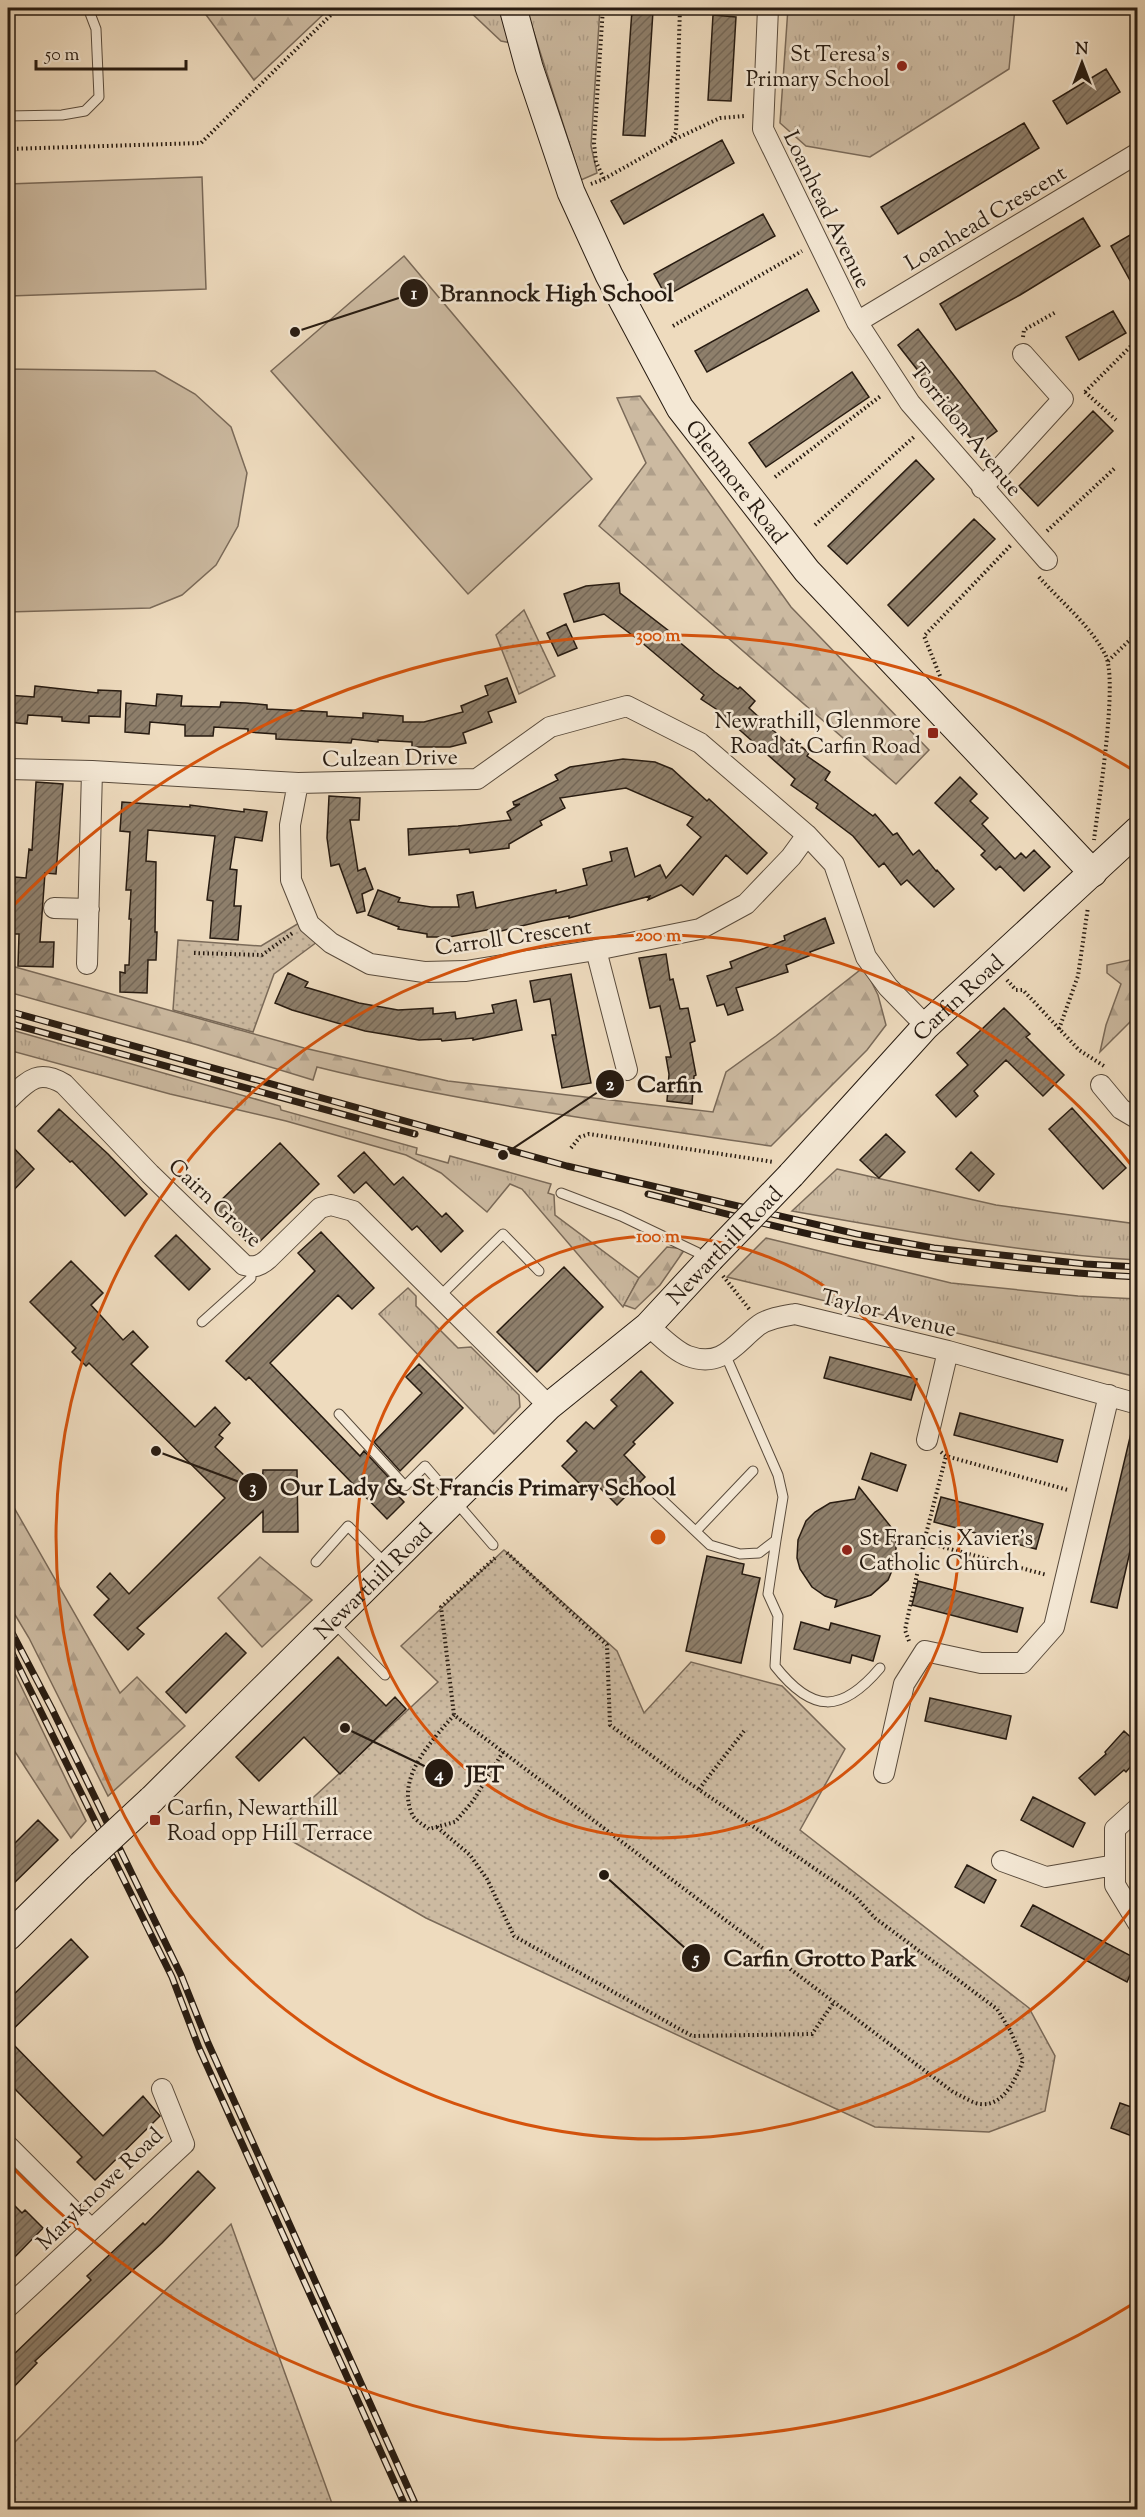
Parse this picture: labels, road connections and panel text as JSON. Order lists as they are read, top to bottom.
{
  "streets": {
    "main road": ["Glenmore Road", "Carfin Road", "Newarthill Road"],
    "street": [
      "Loanhead Avenue",
      "Loanhead Crescent",
      "Torridon Avenue",
      "Culzean Drive",
      "Carroll Crescent",
      "Cairn Grove",
      "Taylor Avenue",
      "Maryknowe Road"
    ]
  },
  "crossings": [
    ["Loanhead Avenue", "Loanhead Crescent"],
    ["Loanhead Avenue", "Torridon Avenue"],
    ["Loanhead Crescent", "Torridon Avenue"],
    ["Glenmore Road", "Carfin Road"],
    ["Culzean Drive", "Carroll Crescent"],
    ["Culzean Drive", "Carfin Road"],
    ["Carfin Road", "Newarthill Road"],
    ["Cairn Grove", "Newarthill Road"],
    ["Newarthill Road", "Taylor Avenue"]
  ],
  "places": {
    "other": [
      "St Teresa's Primary School",
      "Brannock High School",
      "Carfin",
      "Our Lady & St Francis Primary School",
      "St Francis Xavier's Catholic Church",
      "JET",
      "Carfin Grotto Park"
    ],
    "transit": ["Newrathill, Glenmore Road at Carfin Road", "Carfin, Newarthill Road opp Hill Terrace"]
  },
  "scale_bar": "50 m",
  "north": "top",
  "rings": ["300 m", "200 m", "100 m"]
}
